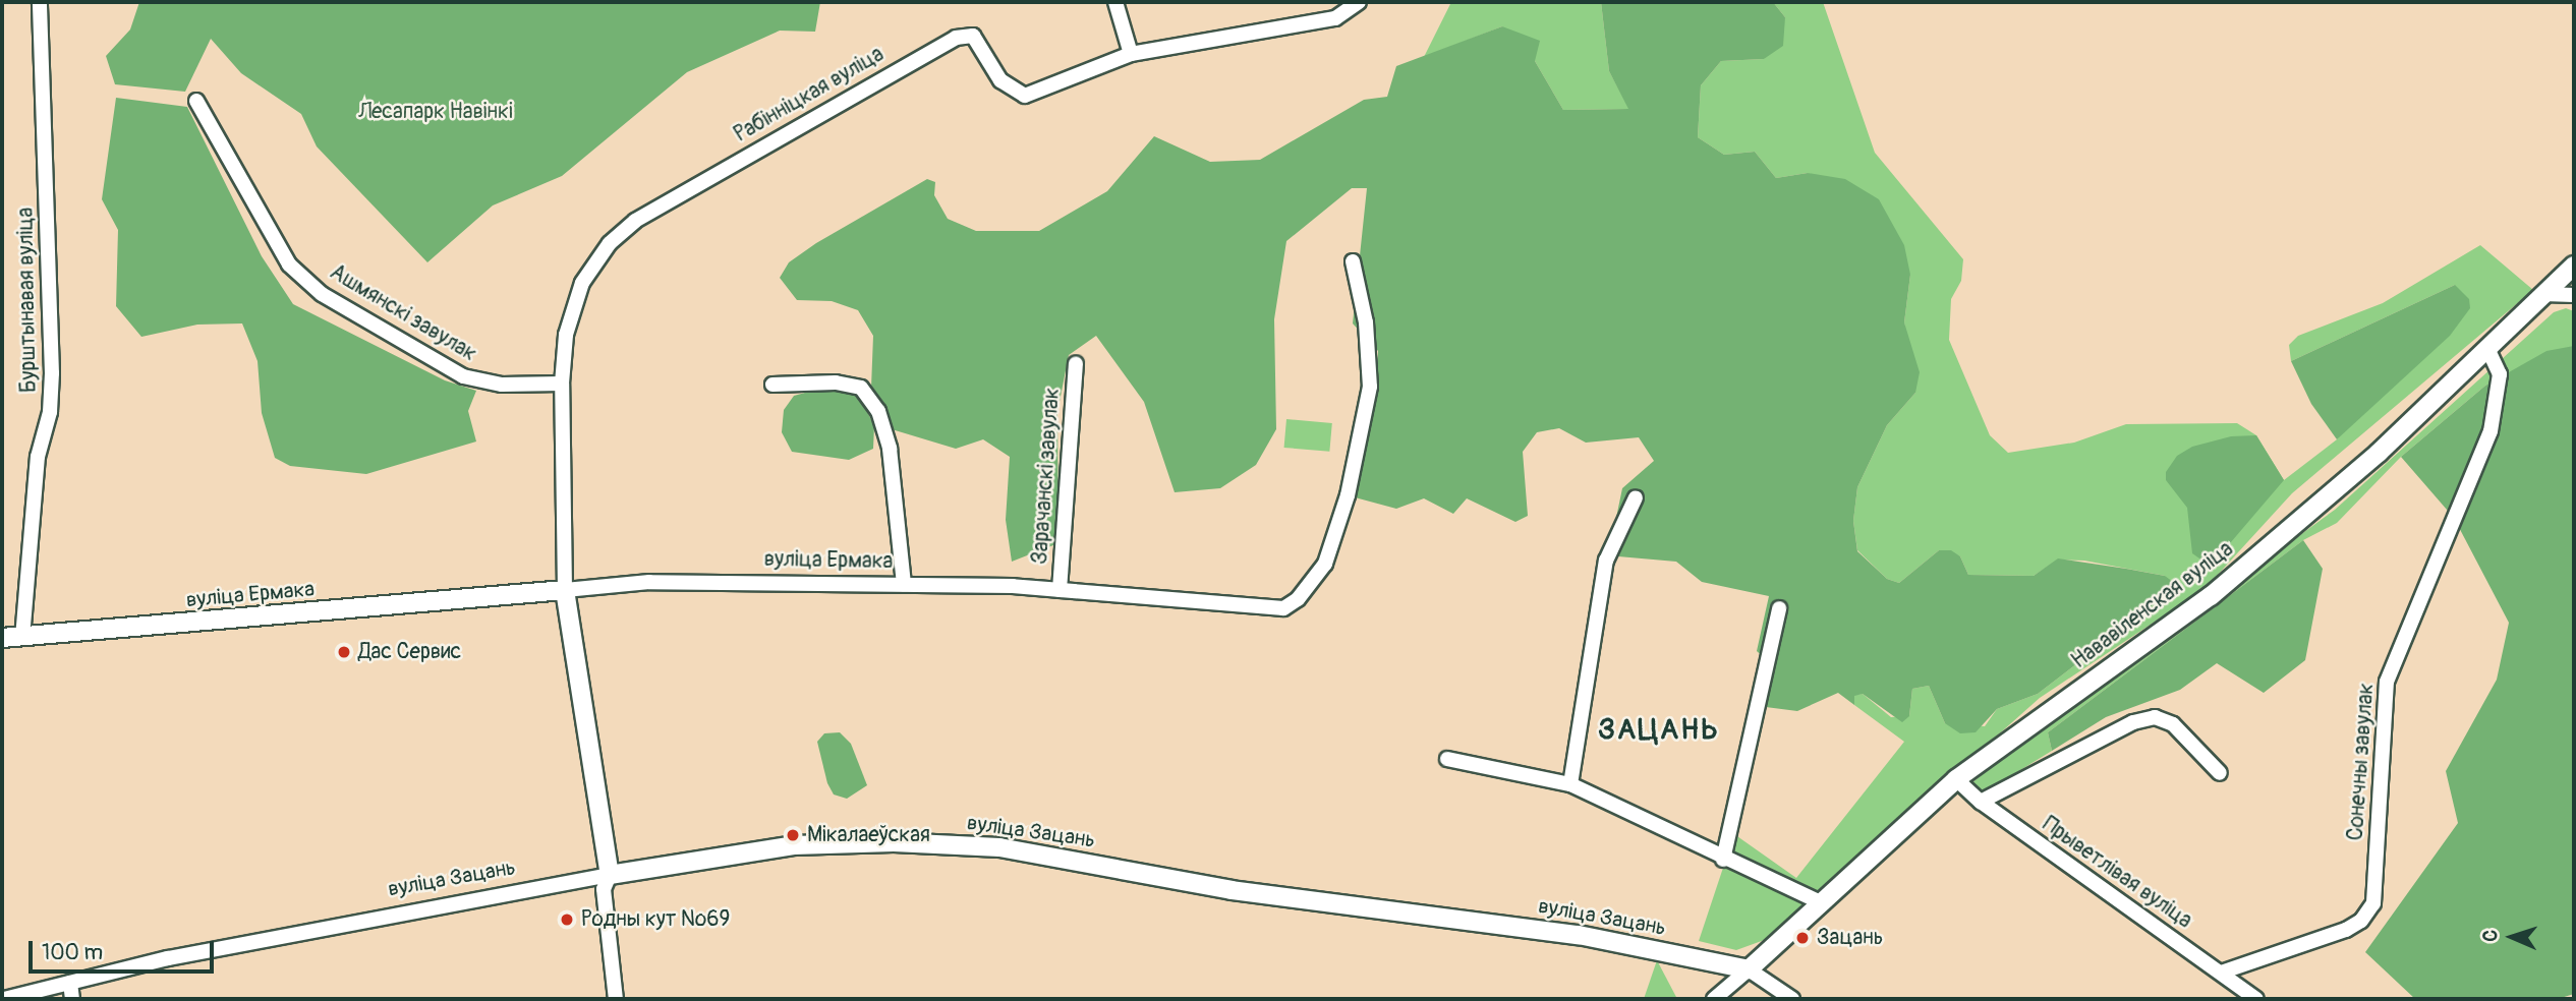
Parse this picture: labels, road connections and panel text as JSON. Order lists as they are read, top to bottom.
{
  "streets": {
    "street": [
      "Рабінніцкая вуліца",
      "Бурштынавая вуліца",
      "Ашмянскі завулак",
      "Зарачанскі завулак",
      "вуліца Ермака",
      "Нававіленская вуліца",
      "Сонечны завулак",
      "вуліца Зацань",
      "Прыветлівая вуліца"
    ]
  },
  "crossings": [
    ["Рабінніцкая вуліца", "Ашмянскі завулак"],
    ["Рабінніцкая вуліца", "вуліца Ермака"],
    ["Бурштынавая вуліца", "вуліца Ермака"],
    ["Зарачанскі завулак", "вуліца Ермака"],
    ["Нававіленская вуліца", "Сонечны завулак"],
    ["Нававіленская вуліца", "вуліца Зацань"],
    ["Нававіленская вуліца", "Прыветлівая вуліца"],
    ["Сонечны завулак", "Прыветлівая вуліца"]
  ],
  "districts": ["ЗАЦАНЬ"],
  "parks": ["Лесапарк Навінкі"],
  "places": [
    "Дас Сервис",
    "Мікалаеўская",
    "Родны кут №69",
    "Зацань"
  ],
  "scale_bar": "100 m",
  "north": "left"
}
